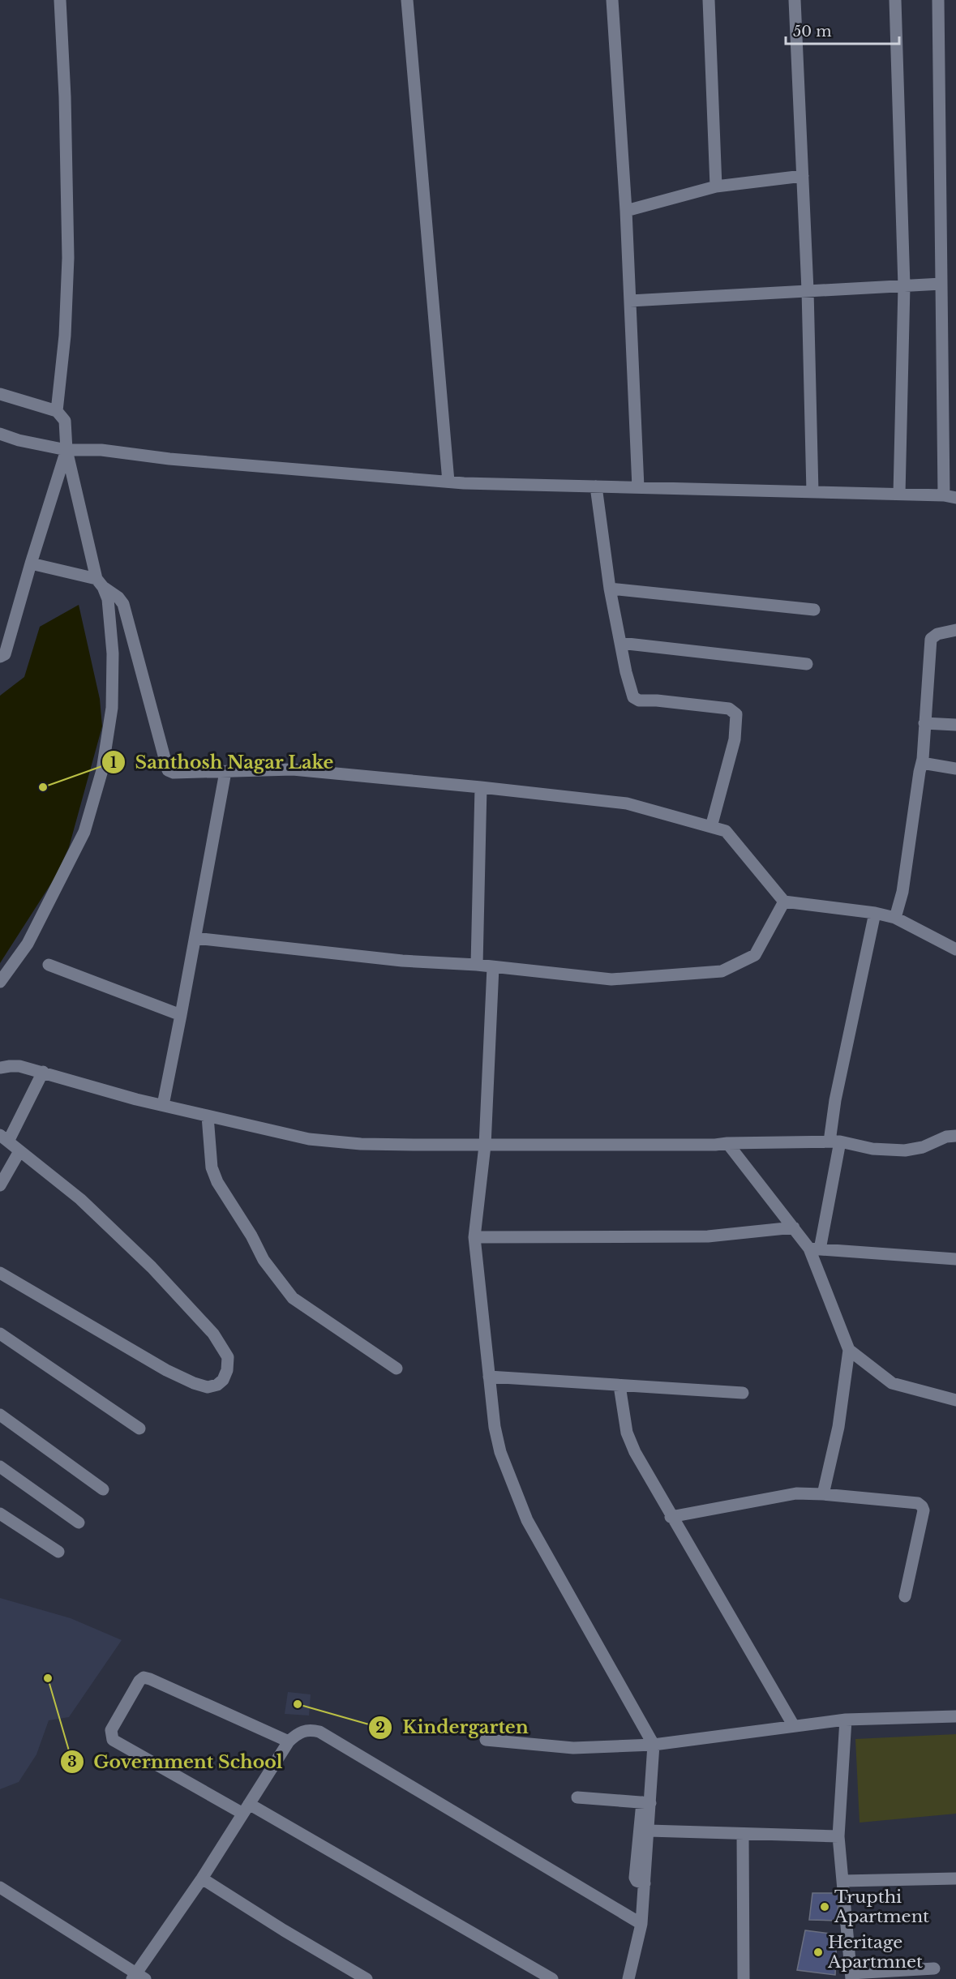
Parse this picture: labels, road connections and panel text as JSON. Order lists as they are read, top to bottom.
{
  "places": [
    "Santhosh Nagar Lake",
    "Government School",
    "Kindergarten",
    "Trupthi Apartment",
    "Heritage Apartmnet"
  ],
  "scale_bar": "50 m"
}
